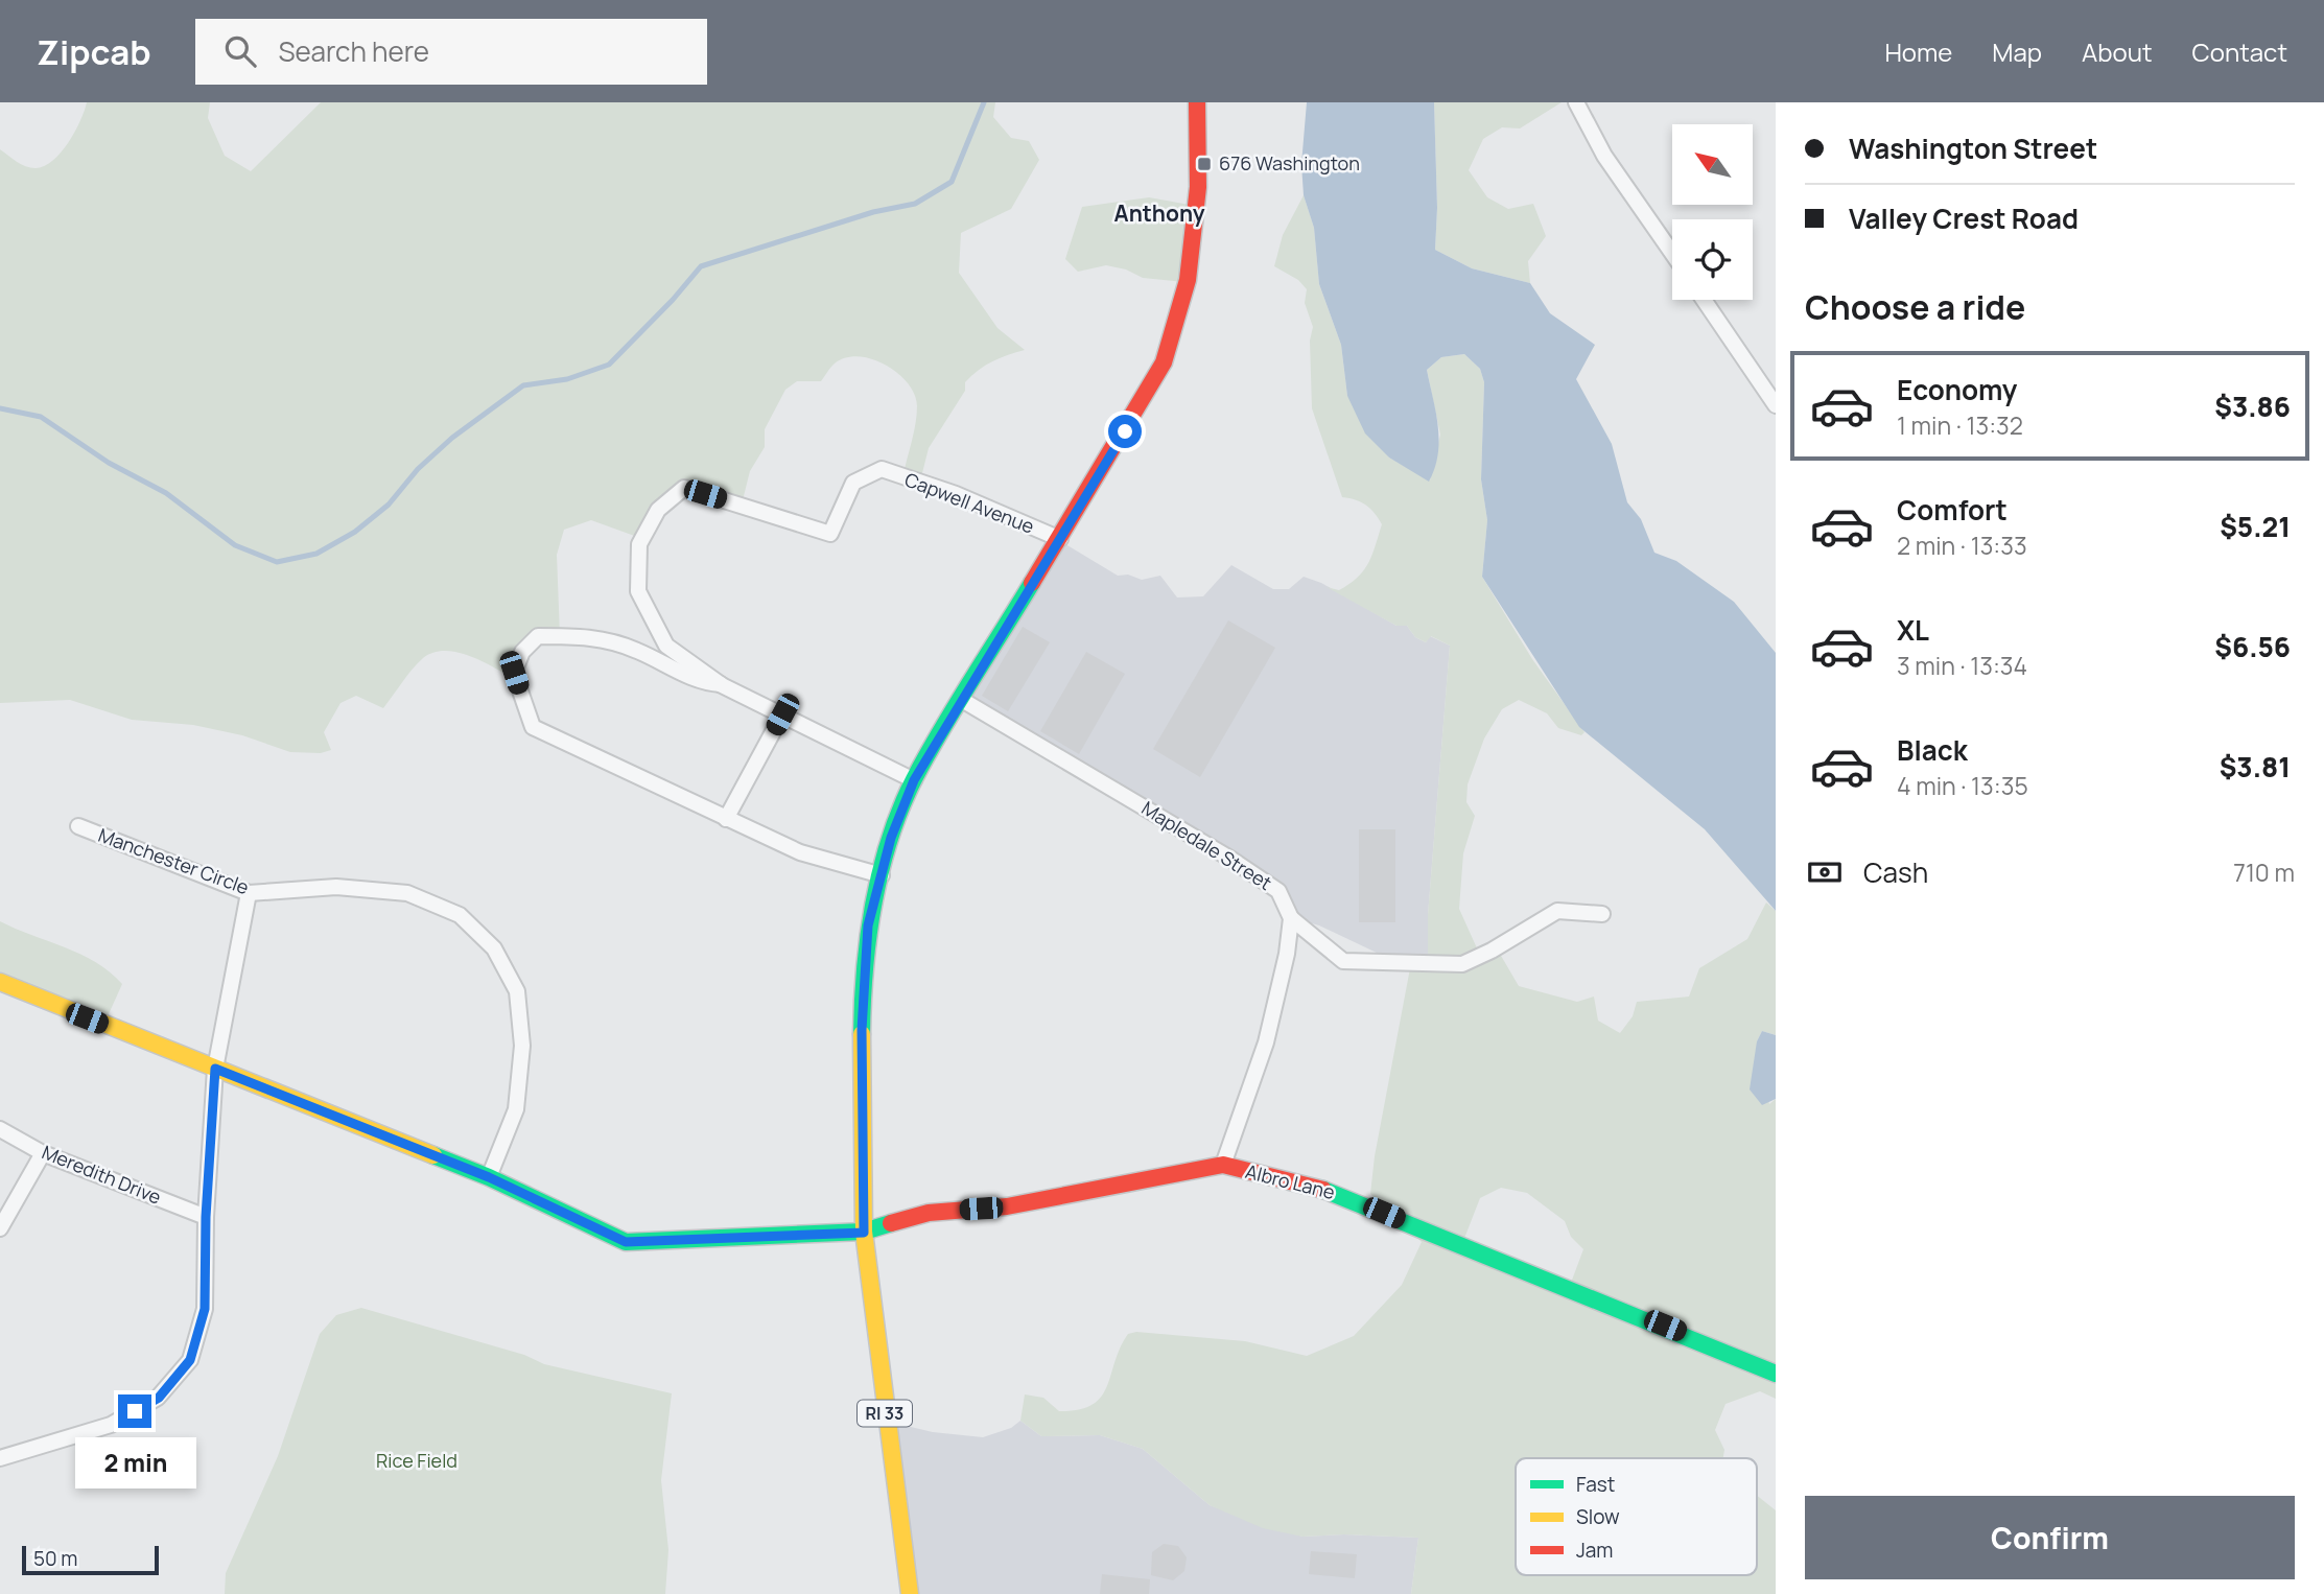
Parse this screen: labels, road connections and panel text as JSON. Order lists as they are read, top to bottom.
{
  "streets": {
    "street": [
      "Capwell Avenue",
      "Mapledale Street",
      "Manchester Circle",
      "Meredith Drive",
      "Albro Lane",
      "RI 33"
    ]
  },
  "crossings": [
    ["Capwell Avenue", "RI 33"],
    ["Mapledale Street", "RI 33"],
    ["Manchester Circle", "Albro Lane"],
    ["Albro Lane", "RI 33"]
  ],
  "districts": ["Anthony"],
  "parks": ["Rice Field"],
  "places": {
    "transit": ["676 Washington"]
  },
  "legend": ["Fast", "Slow", "Jam"],
  "scale_bar": "50 m",
  "north": "top left",
  "page": {
    "header": "Zipcab",
    "search": "Search here",
    "nav": [
      "Home",
      "Map",
      "About",
      "Contact"
    ],
    "banner": ["Washington Street", "Valley Crest Road"],
    "heading": "Choose a ride",
    "list": [
      {
        "name": "Economy",
        "note": "1 min · 13:32",
        "value": "$3.86"
      },
      {
        "name": "Comfort",
        "note": "2 min · 13:33",
        "value": "$5.21"
      },
      {
        "name": "XL",
        "note": "3 min · 13:34",
        "value": "$6.56"
      },
      {
        "name": "Black",
        "note": "4 min · 13:35",
        "value": "$3.81"
      }
    ],
    "pay": ["Cash", "710 m"],
    "bubble": "2 min",
    "buttons": "Confirm",
    "scale": "50 m"
  }
}
